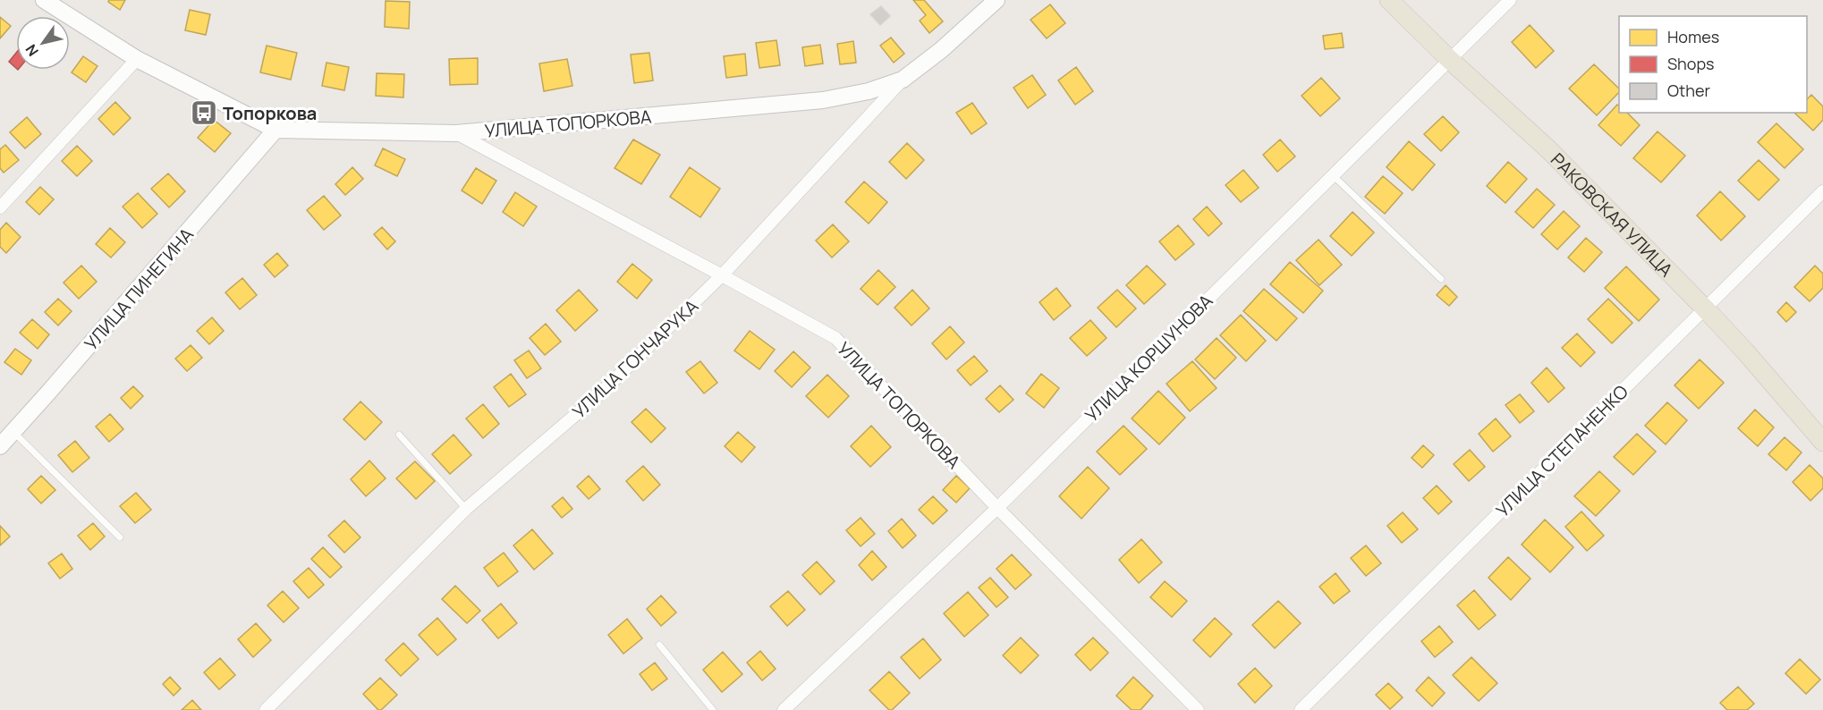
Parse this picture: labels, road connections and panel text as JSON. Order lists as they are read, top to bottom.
{
  "streets": {
    "main road": ["РАКОВСКАЯ УЛИЦА"],
    "street": [
      "УЛИЦА ТОПОРКОВА",
      "УЛИЦА ПИНЕГИНА",
      "УЛИЦА КОРШУНОВА",
      "УЛИЦА ГОНЧАРУКА",
      "УЛИЦА СТЕПАНЕНКО"
    ]
  },
  "crossings": [
    ["УЛИЦА ТОПОРКОВА", "УЛИЦА ПИНЕГИНА"],
    ["УЛИЦА ТОПОРКОВА", "УЛИЦА КОРШУНОВА"],
    ["УЛИЦА ТОПОРКОВА", "УЛИЦА ГОНЧАРУКА"],
    ["РАКОВСКАЯ УЛИЦА", "УЛИЦА КОРШУНОВА"],
    ["РАКОВСКАЯ УЛИЦА", "УЛИЦА СТЕПАНЕНКО"]
  ],
  "places": {
    "bus stop": ["Топоркова"]
  },
  "legend": ["Homes", "Shops", "Other"],
  "north": "bottom left"
}
